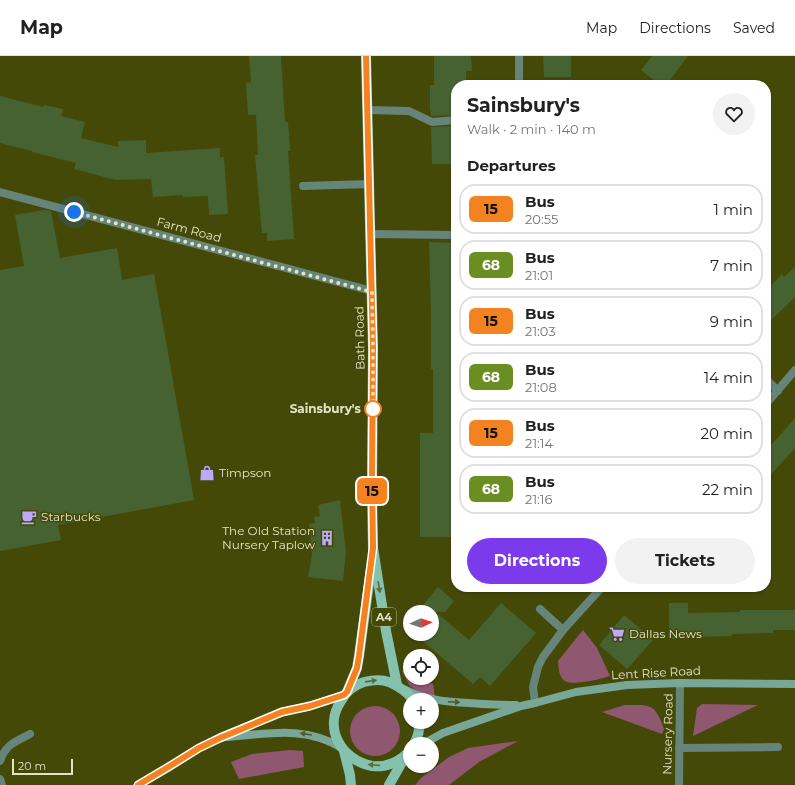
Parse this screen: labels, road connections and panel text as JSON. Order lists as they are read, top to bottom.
{
  "streets": {
    "main road": ["Bath Road", "A4"],
    "street": ["Farm Road", "Lent Rise Road", "Nursery Road"]
  },
  "crossings": [
    ["Farm Road", "Bath Road"],
    ["Bath Road", "Lent Rise Road"],
    ["Lent Rise Road", "Nursery Road"]
  ],
  "places": {
    "other": ["Sainsbury's"],
    "shop": ["Timpson"],
    "cafe": ["Starbucks"],
    "building": ["The Old Station Nursery Taplow"],
    "supermarket": ["Dallas News"]
  },
  "lines": ["bus line 15"],
  "scale_bar": "20 m",
  "north": "right",
  "page": {
    "header": "Map",
    "nav": ["Map", "Directions", "Saved"],
    "on_map": "15",
    "heading": [
      ["Sainsbury's", "Walk · 2 min · 140 m"],
      "Departures"
    ],
    "list": [
      {
        "mark": "15",
        "name": "Bus",
        "note": "20:55",
        "value": "1 min"
      },
      {
        "mark": "68",
        "name": "Bus",
        "note": "21:01",
        "value": "7 min"
      },
      {
        "mark": "15",
        "name": "Bus",
        "note": "21:03",
        "value": "9 min"
      },
      {
        "mark": "68",
        "name": "Bus",
        "note": "21:08",
        "value": "14 min"
      },
      {
        "mark": "15",
        "name": "Bus",
        "note": "21:14",
        "value": "20 min"
      },
      {
        "mark": "68",
        "name": "Bus",
        "note": "21:16",
        "value": "22 min"
      }
    ],
    "buttons": ["Directions", "Tickets"],
    "map_buttons": ["+", "−"],
    "scale": "20 m"
  }
}
